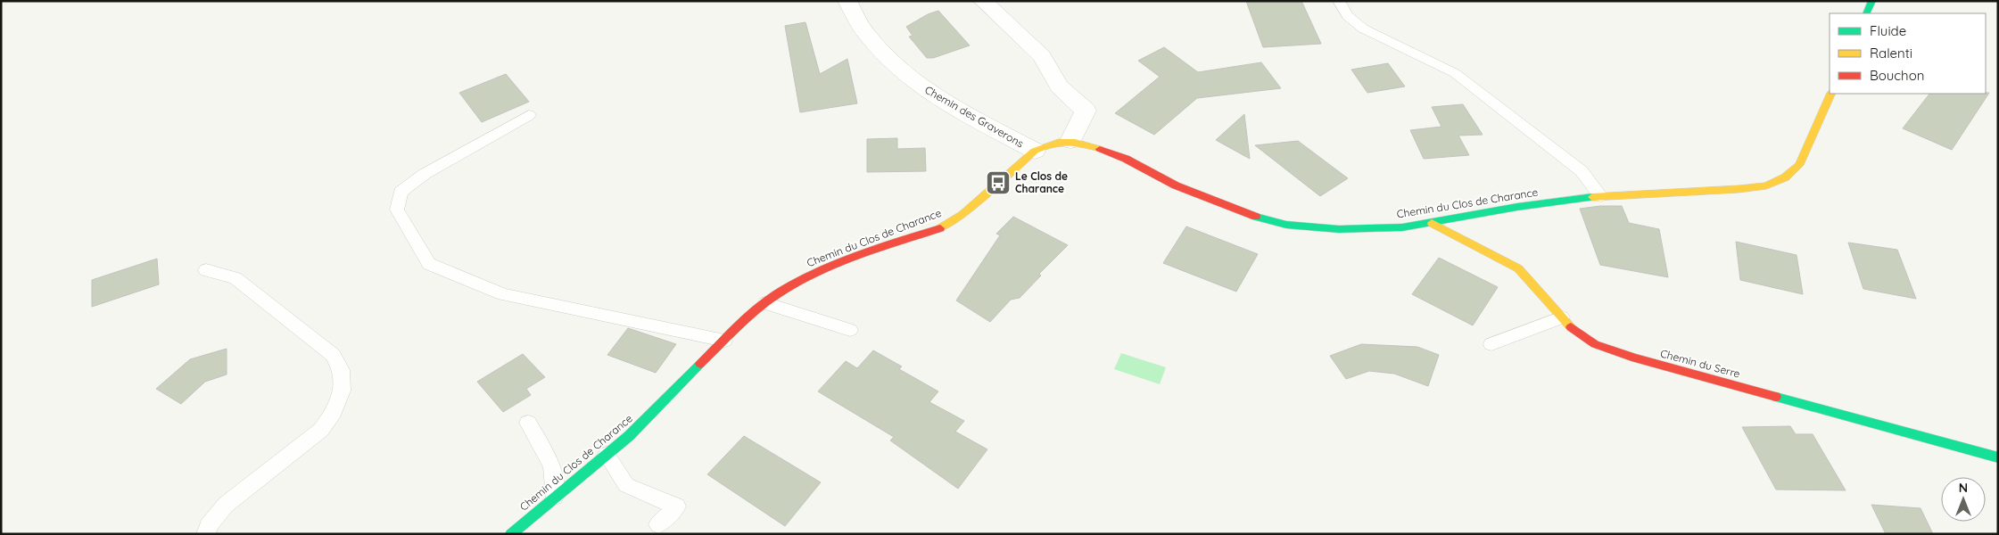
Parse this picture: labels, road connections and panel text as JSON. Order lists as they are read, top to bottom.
{
  "streets": {
    "street": ["Chemin des Graverons", "Chemin du Clos de Charance", "Chemin du Serre"]
  },
  "crossings": [
    ["Chemin des Graverons", "Chemin du Clos de Charance"],
    ["Chemin du Clos de Charance", "Chemin du Serre"]
  ],
  "places": {
    "bus stop": ["Le Clos de Charance"]
  },
  "legend": ["Fluide", "Ralenti", "Bouchon"],
  "north": "top"
}
